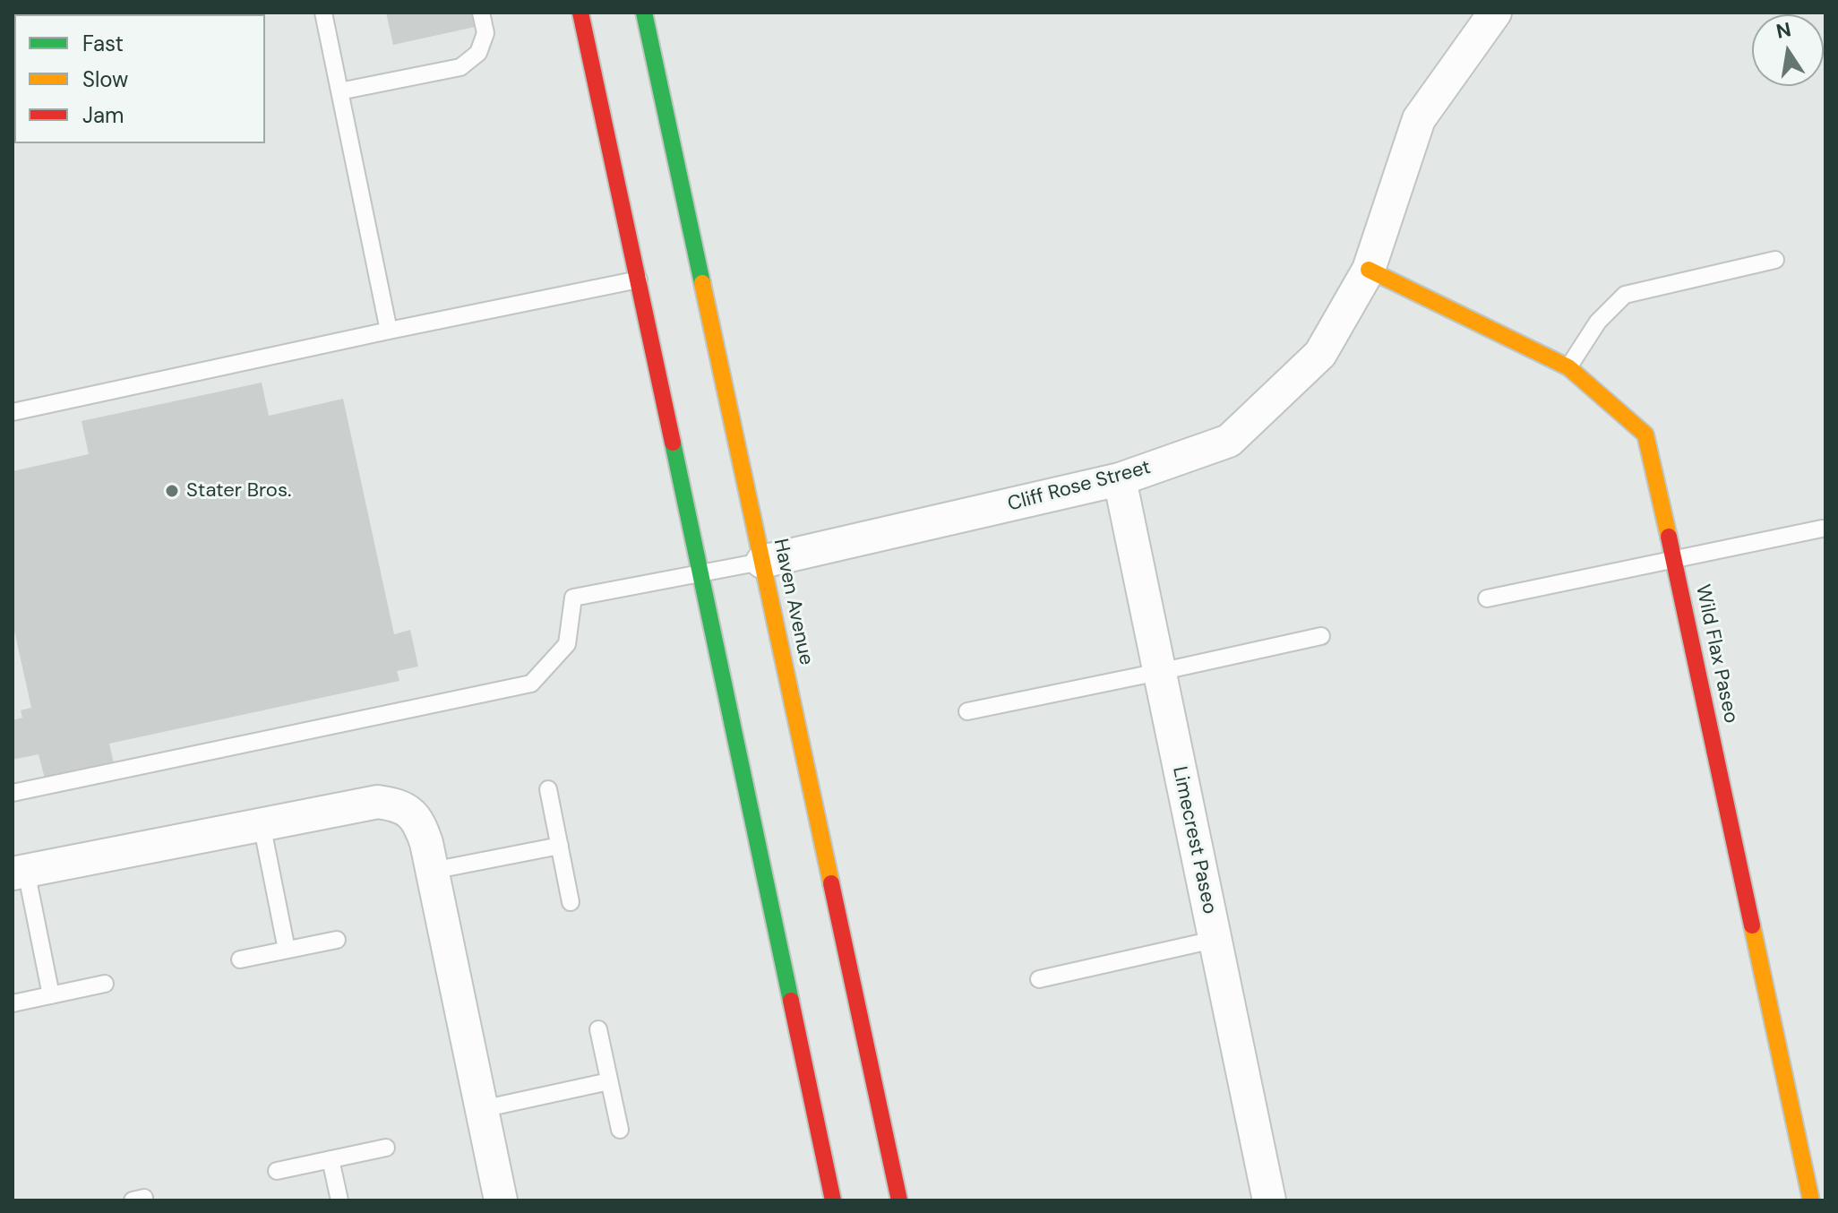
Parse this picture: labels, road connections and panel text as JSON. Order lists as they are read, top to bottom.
{
  "streets": {
    "street": [
      "Cliff Rose Street",
      "Haven Avenue",
      "Wild Flax Paseo",
      "Limecrest Paseo"
    ]
  },
  "crossings": [
    ["Cliff Rose Street", "Haven Avenue"],
    ["Cliff Rose Street", "Wild Flax Paseo"],
    ["Cliff Rose Street", "Limecrest Paseo"]
  ],
  "places": ["Stater Bros."],
  "legend": ["Fast", "Slow", "Jam"],
  "north": "top"
}
